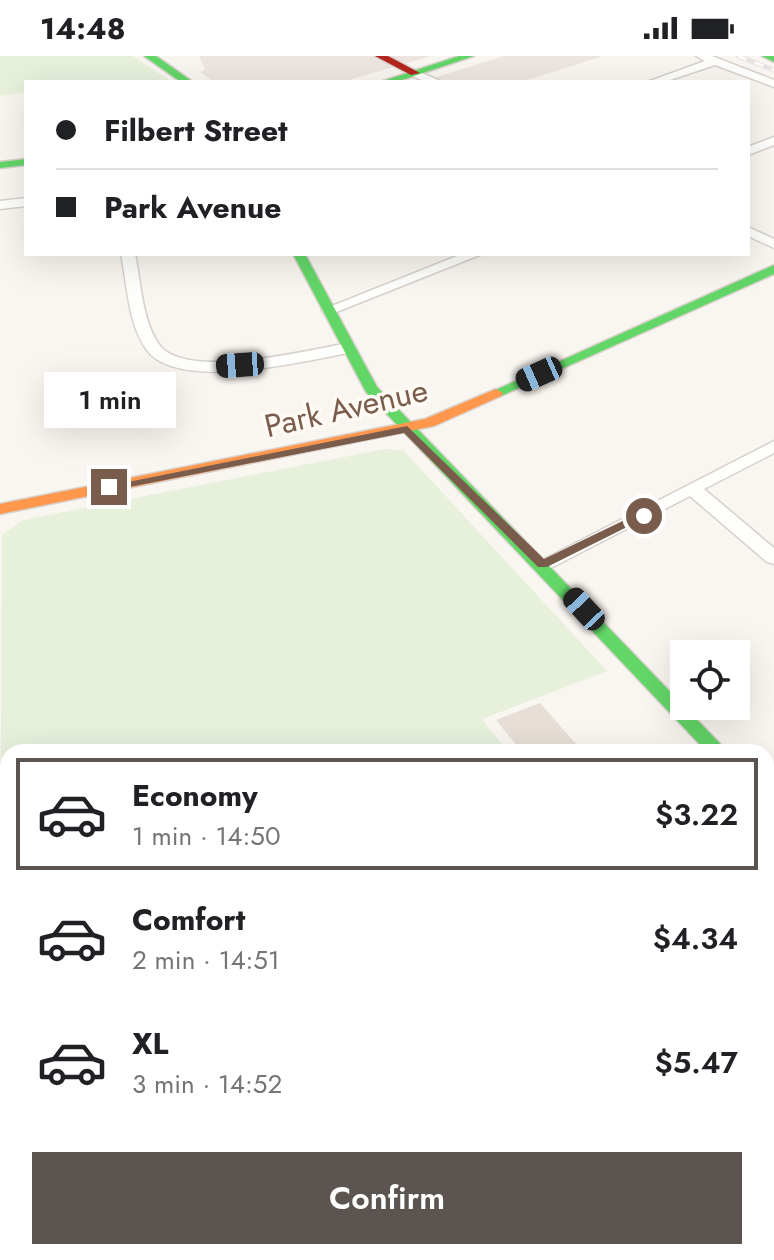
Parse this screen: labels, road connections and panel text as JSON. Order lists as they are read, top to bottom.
{
  "streets": {
    "street": ["Park Avenue"]
  },
  "page": {
    "status": "14:48",
    "banner": ["Filbert Street", "Park Avenue"],
    "bubble": "1 min",
    "list": [
      {
        "name": "Economy",
        "note": "1 min · 14:50",
        "value": "$3.22"
      },
      {
        "name": "Comfort",
        "note": "2 min · 14:51",
        "value": "$4.34"
      },
      {
        "name": "XL",
        "note": "3 min · 14:52",
        "value": "$5.47"
      }
    ],
    "buttons": "Confirm"
  }
}
